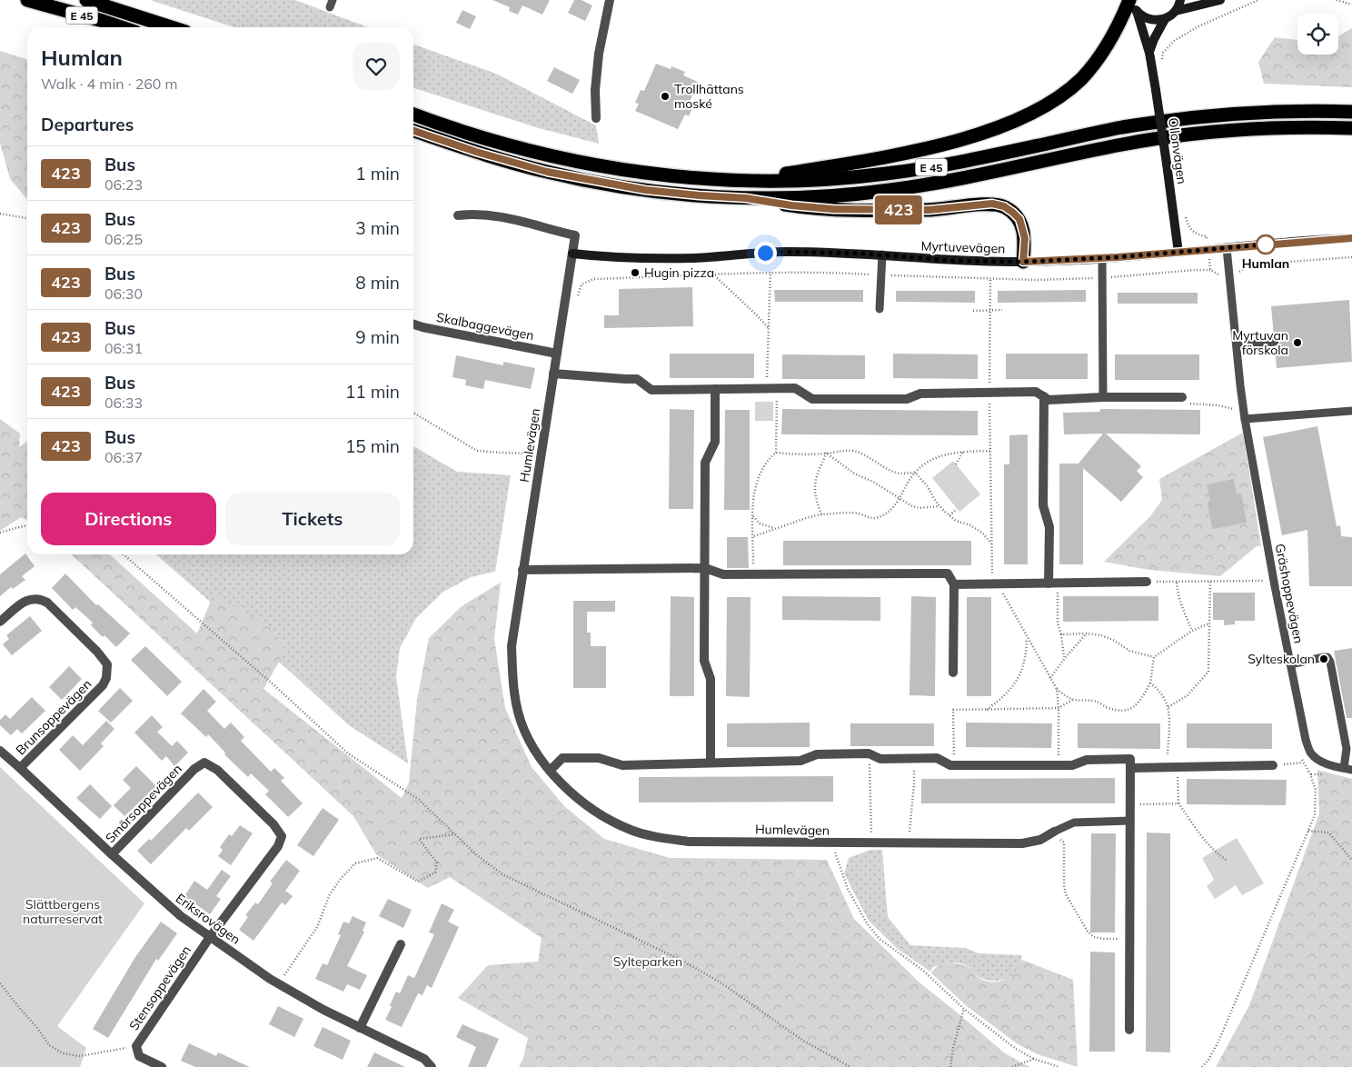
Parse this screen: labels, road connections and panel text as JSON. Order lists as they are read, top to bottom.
{
  "streets": {
    "highway": ["E 45"],
    "street": [
      "Ollonvägen",
      "Myrtuvevägen",
      "Skalbaggevägen",
      "Humlevägen",
      "Brunsoppevägen",
      "Smörsoppevägen",
      "Eriksrovägen",
      "Stensoppevägen"
    ],
    "lane": ["Gräshoppevägen"]
  },
  "crossings": [
    ["Ollonvägen", "Myrtuvevägen"],
    ["Myrtuvevägen", "Humlevägen"],
    ["Myrtuvevägen", "Gräshoppevägen"],
    ["Skalbaggevägen", "Humlevägen"],
    ["Brunsoppevägen", "Eriksrovägen"],
    ["Smörsoppevägen", "Eriksrovägen"],
    ["Smörsoppevägen", "Stensoppevägen"],
    ["Eriksrovägen", "Stensoppevägen"]
  ],
  "parks": ["Slättbergens naturreservat", "Sylteparken"],
  "places": [
    "Trollhättans moské",
    "Humlan",
    "Hugin pizza",
    "Myrtuvan förskola",
    "Sylteskolan"
  ],
  "lines": ["bus line 423"],
  "page": {
    "on_map": "423",
    "heading": [
      ["Humlan", "Walk · 4 min · 260 m"],
      "Departures"
    ],
    "list": [
      {
        "mark": "423",
        "name": "Bus",
        "note": "06:23",
        "value": "1 min"
      },
      {
        "mark": "423",
        "name": "Bus",
        "note": "06:25",
        "value": "3 min"
      },
      {
        "mark": "423",
        "name": "Bus",
        "note": "06:30",
        "value": "8 min"
      },
      {
        "mark": "423",
        "name": "Bus",
        "note": "06:31",
        "value": "9 min"
      },
      {
        "mark": "423",
        "name": "Bus",
        "note": "06:33",
        "value": "11 min"
      },
      {
        "mark": "423",
        "name": "Bus",
        "note": "06:37",
        "value": "15 min"
      }
    ],
    "buttons": ["Directions", "Tickets"]
  }
}
